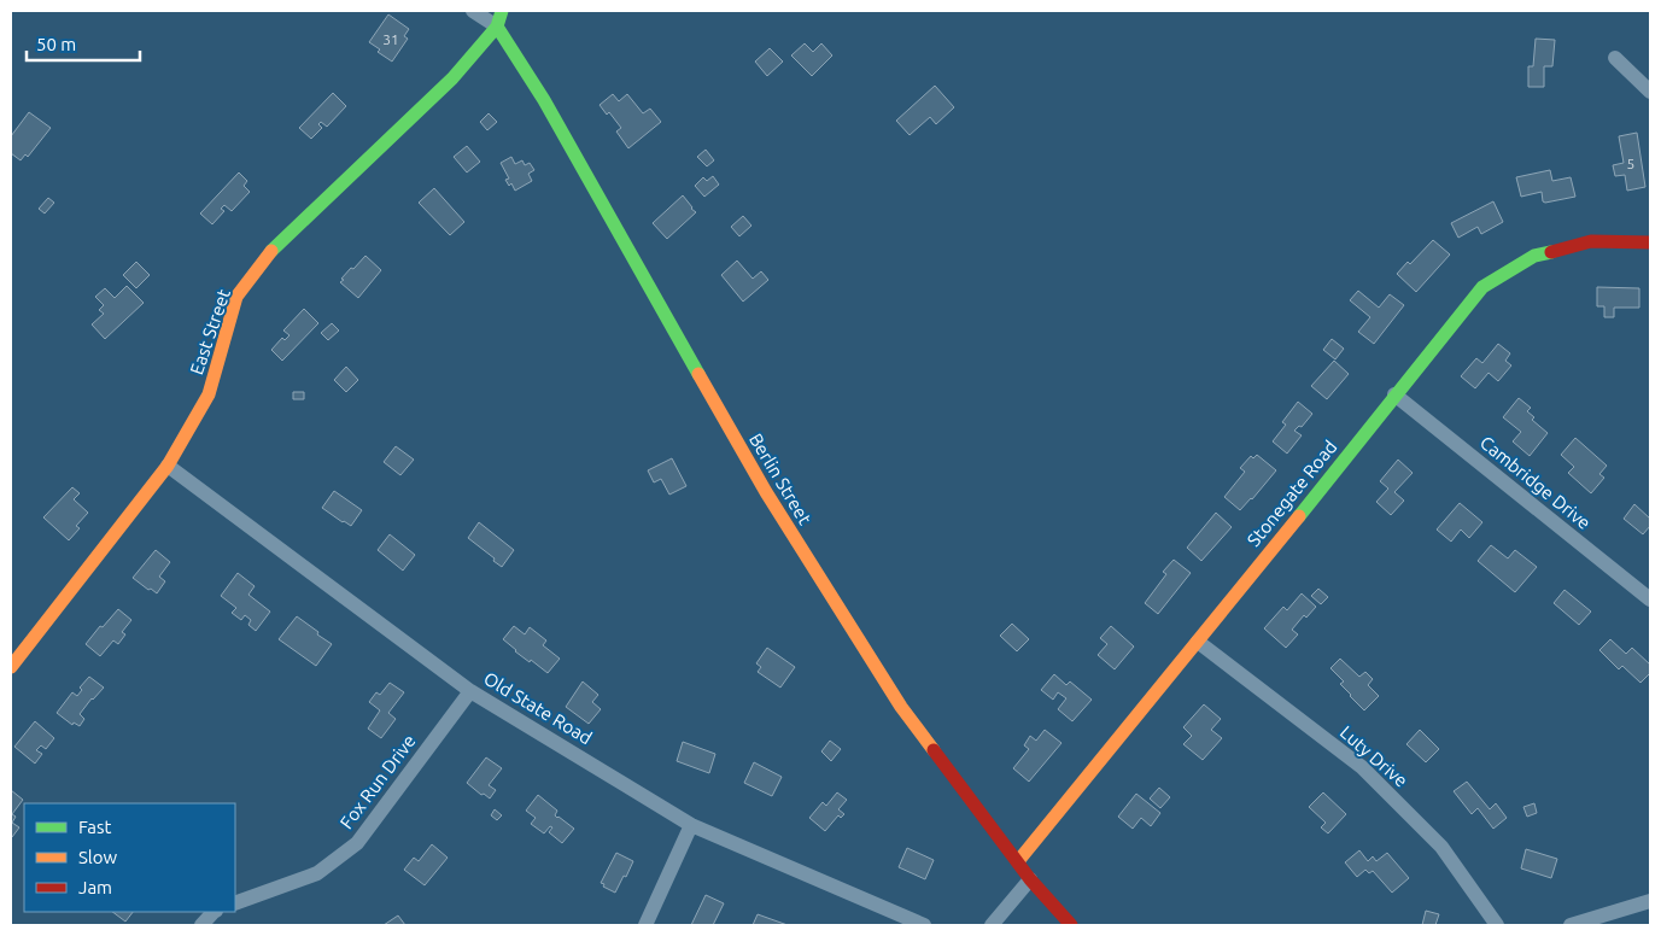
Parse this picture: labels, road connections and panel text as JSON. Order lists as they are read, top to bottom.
{
  "streets": {
    "street": [
      "East Street",
      "Berlin Street",
      "Cambridge Drive",
      "Stonegate Road",
      "Old State Road",
      "Luty Drive",
      "Fox Run Drive"
    ]
  },
  "crossings": [
    ["East Street", "Berlin Street"],
    ["East Street", "Old State Road"],
    ["Berlin Street", "Stonegate Road"],
    ["Cambridge Drive", "Stonegate Road"],
    ["Stonegate Road", "Luty Drive"],
    ["Old State Road", "Fox Run Drive"]
  ],
  "house_numbers": ["31", "5"],
  "legend": ["Fast", "Slow", "Jam"],
  "scale_bar": "50 m"
}
